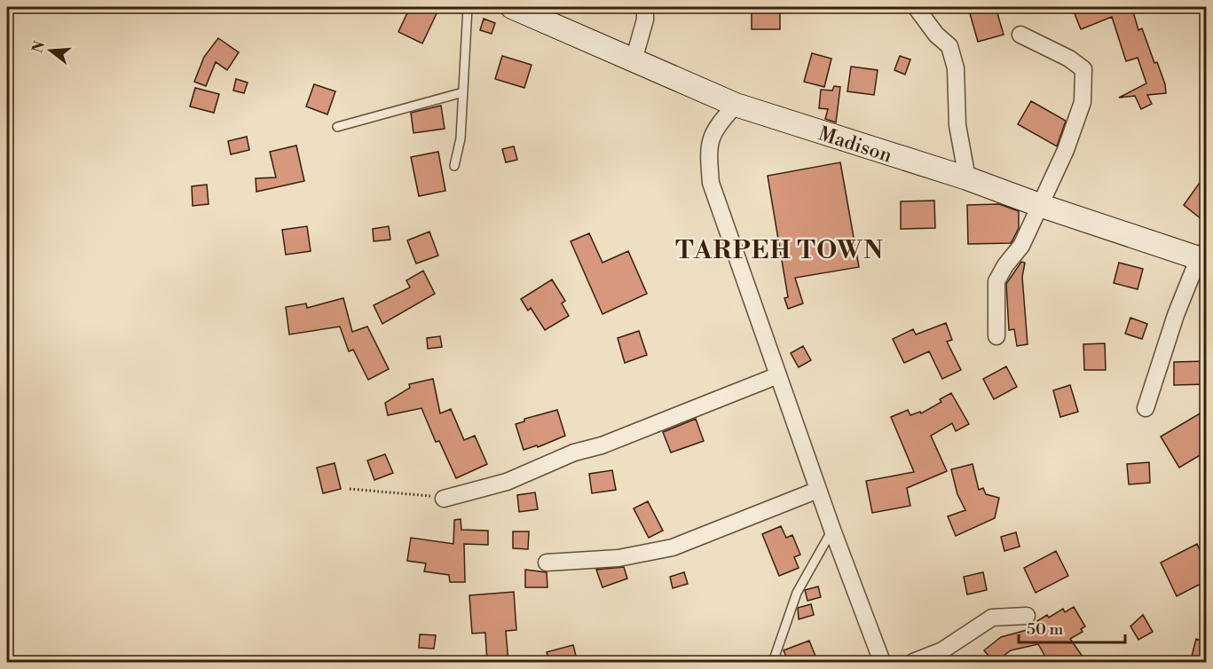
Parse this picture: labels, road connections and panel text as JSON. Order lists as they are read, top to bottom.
{
  "streets": {
    "street": ["Madison"]
  },
  "districts": ["TARPEH TOWN"],
  "scale_bar": "50 m",
  "north": "left"
}
